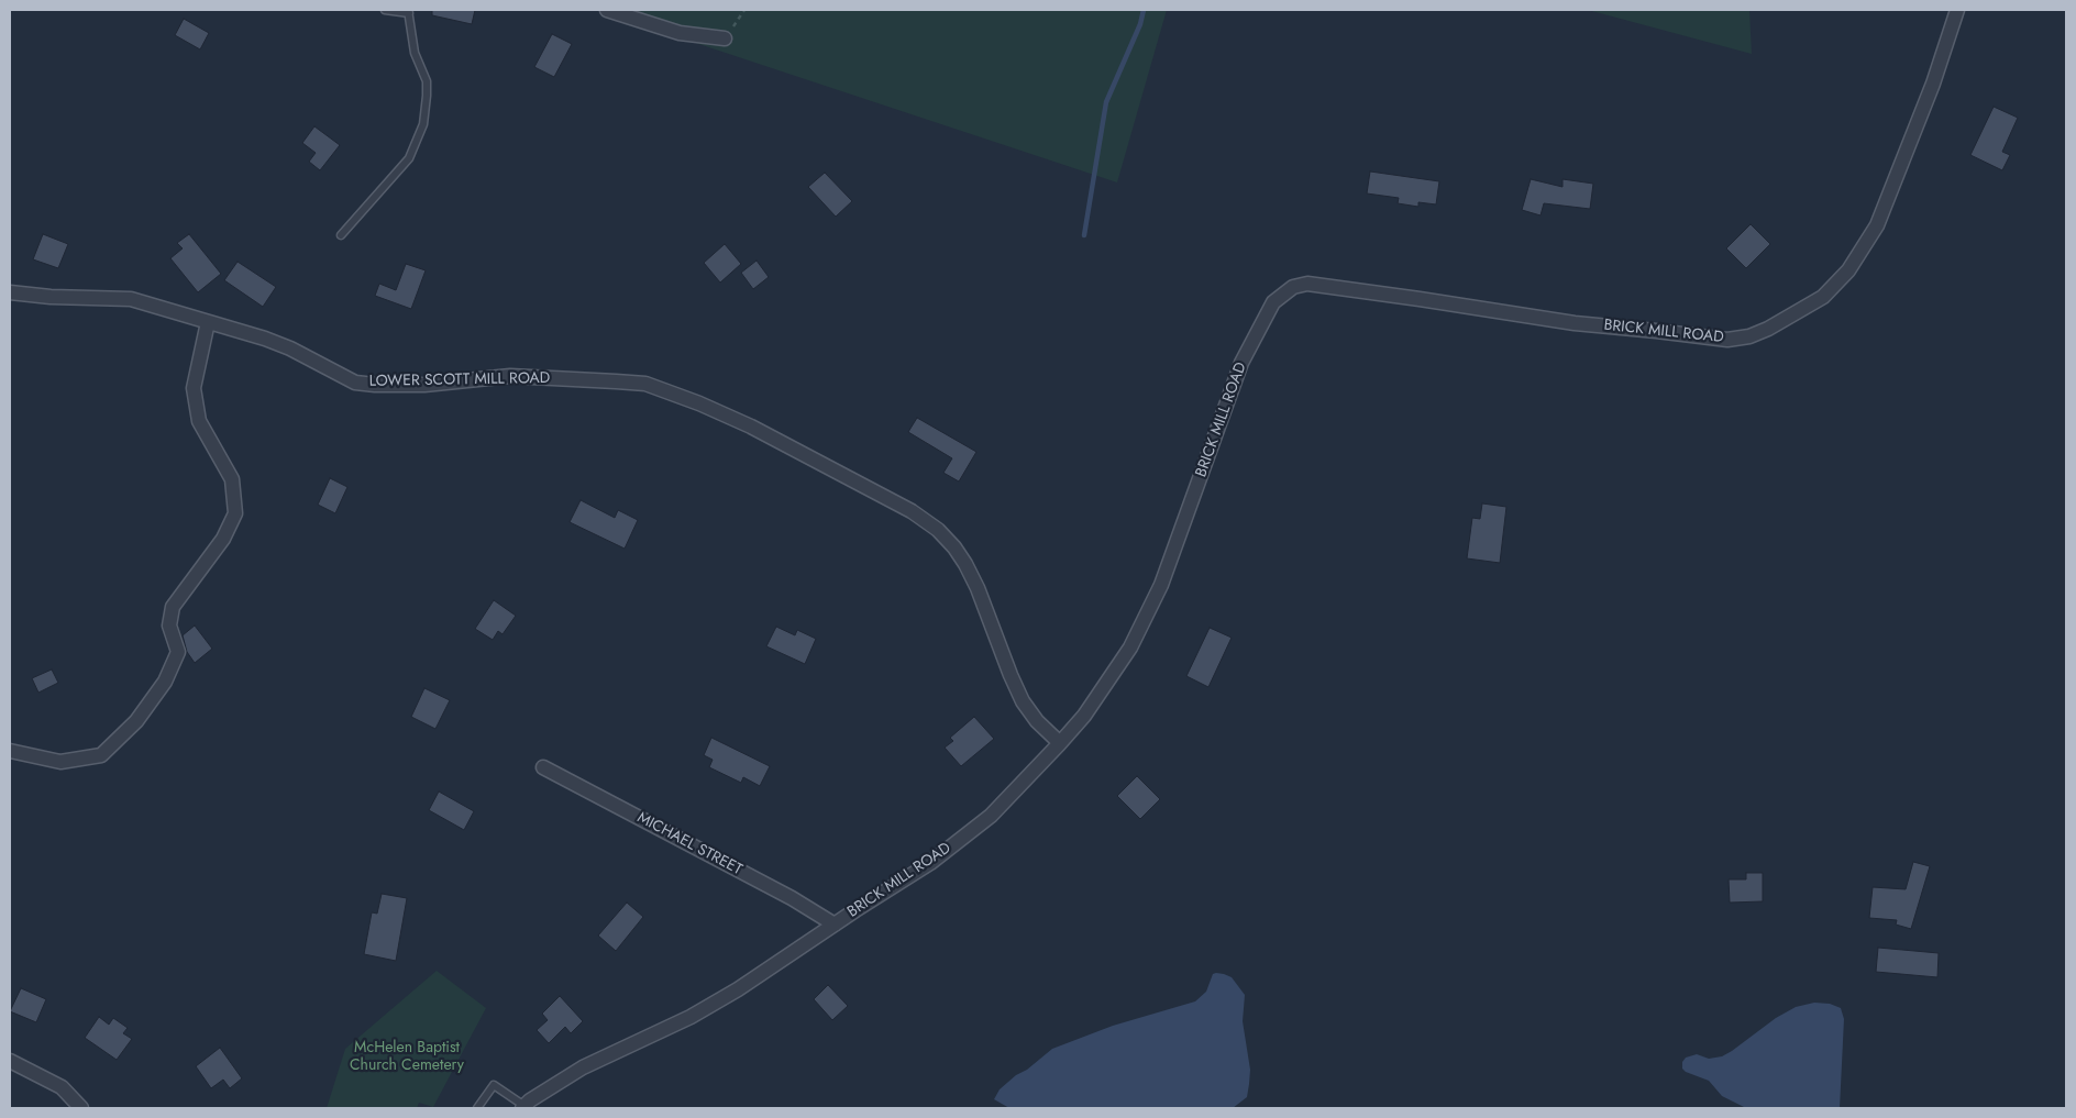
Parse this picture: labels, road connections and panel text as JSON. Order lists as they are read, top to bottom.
{
  "streets": {
    "street": ["BRICK MILL ROAD", "LOWER SCOTT MILL ROAD", "MICHAEL STREET"]
  },
  "crossings": [
    ["BRICK MILL ROAD", "LOWER SCOTT MILL ROAD"],
    ["BRICK MILL ROAD", "MICHAEL STREET"]
  ],
  "parks": ["McHelen Baptist Church Cemetery"]
}
